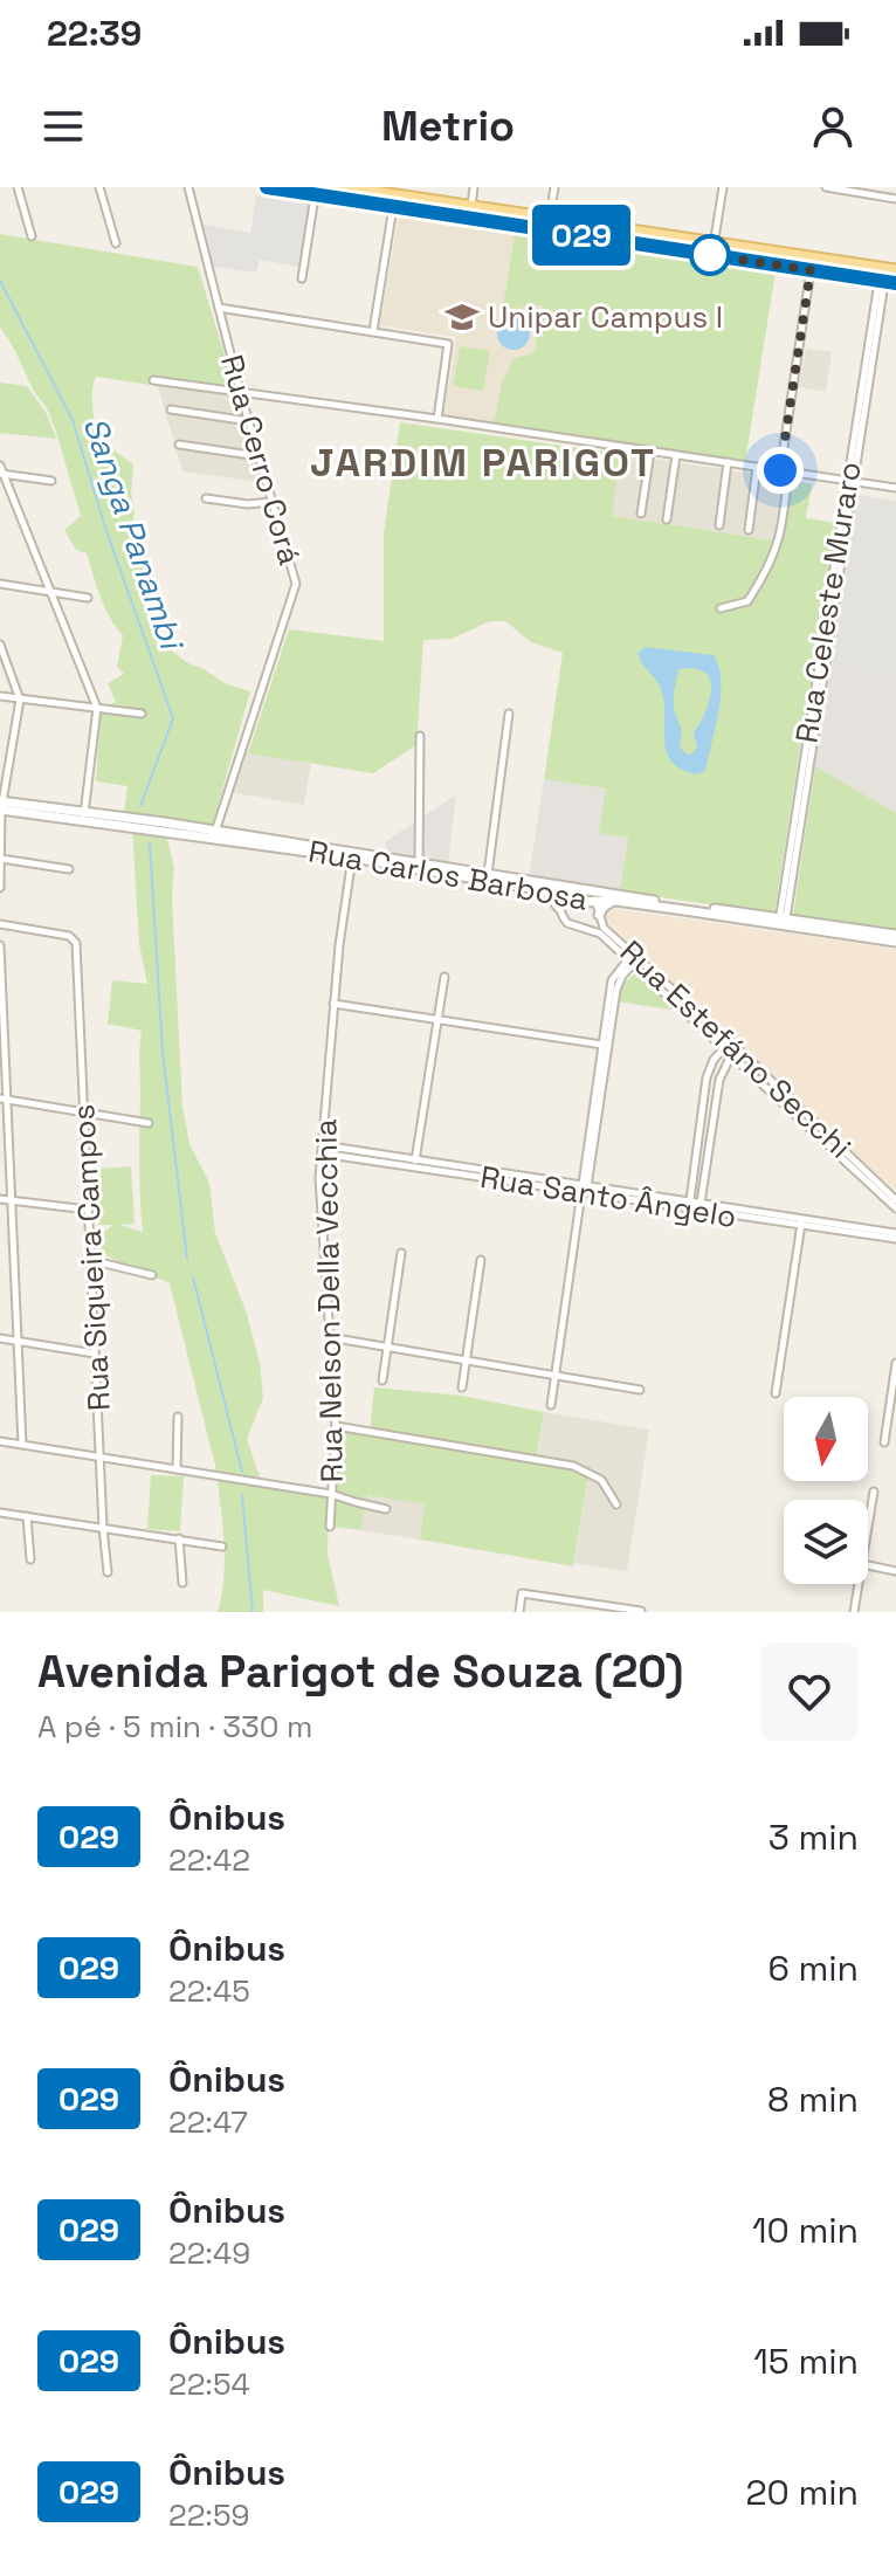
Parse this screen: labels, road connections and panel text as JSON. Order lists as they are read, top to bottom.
{
  "streets": {
    "street": [
      "Rua Cerro Corá",
      "Rua Celeste Muraro",
      "Rua Carlos Barbosa",
      "Rua Estefáno Secchi",
      "Rua Santo Ângelo",
      "Rua Siqueira Campos",
      "Rua Nelson Della Vecchia"
    ]
  },
  "crossings": [
    ["Rua Cerro Corá", "Rua Carlos Barbosa"],
    ["Rua Celeste Muraro", "Rua Carlos Barbosa"],
    ["Rua Carlos Barbosa", "Rua Estefáno Secchi"],
    ["Rua Carlos Barbosa", "Rua Nelson Della Vecchia"],
    ["Rua Santo Ângelo", "Rua Nelson Della Vecchia"]
  ],
  "districts": ["JARDIM PARIGOT"],
  "water": ["Sanga Panambi"],
  "places": {
    "school or university": ["Unipar Campus I"]
  },
  "lines": ["bus line 029"],
  "north": "bottom",
  "page": {
    "status": "22:39",
    "header": "Metrio",
    "on_map": "029",
    "heading": ["Avenida Parigot de Souza (20)", "A pé · 5 min · 330 m"],
    "list": [
      {
        "mark": "029",
        "name": "Ônibus",
        "note": "22:42",
        "value": "3 min"
      },
      {
        "mark": "029",
        "name": "Ônibus",
        "note": "22:45",
        "value": "6 min"
      },
      {
        "mark": "029",
        "name": "Ônibus",
        "note": "22:47",
        "value": "8 min"
      },
      {
        "mark": "029",
        "name": "Ônibus",
        "note": "22:49",
        "value": "10 min"
      },
      {
        "mark": "029",
        "name": "Ônibus",
        "note": "22:54",
        "value": "15 min"
      },
      {
        "mark": "029",
        "name": "Ônibus",
        "note": "22:59",
        "value": "20 min"
      }
    ]
  }
}
